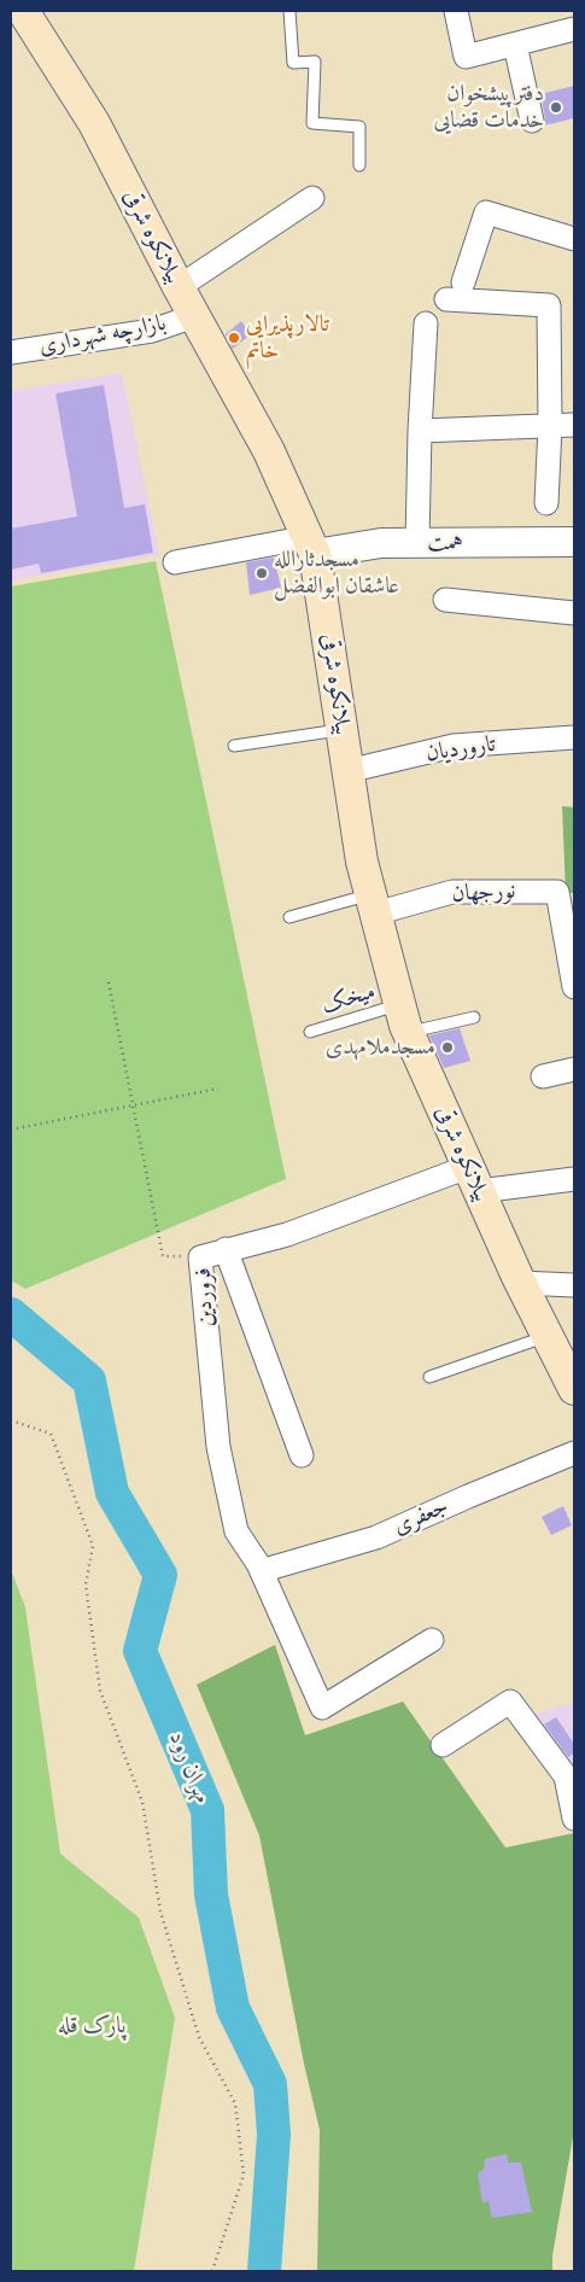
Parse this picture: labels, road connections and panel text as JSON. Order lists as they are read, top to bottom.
{
  "streets": {
    "main road": ["بیلانکوه شرقی"],
    "street": [
      "بازارچه شهرداری",
      "همت",
      "تاروردیان",
      "نورجهان",
      "فروردین",
      "جعفری"
    ],
    "lane": ["میخک"]
  },
  "crossings": [
    ["بیلانکوه شرقی", "بازارچه شهرداری"],
    ["بیلانکوه شرقی", "همت"],
    ["بیلانکوه شرقی", "تاروردیان"],
    ["بیلانکوه شرقی", "نورجهان"],
    ["بیلانکوه شرقی", "میخک"],
    ["بیلانکوه شرقی", "فروردین"],
    ["فروردین", "جعفری"]
  ],
  "water": ["مهران رود"],
  "parks": ["پارک قله"],
  "places": [
    "دفترپیشخوان خدمات قضایی",
    "تالارپذیرایی خاتم",
    "مسجدثارالله عاشقان ابوالفضل",
    "مسجدملامهدی"
  ]
}
